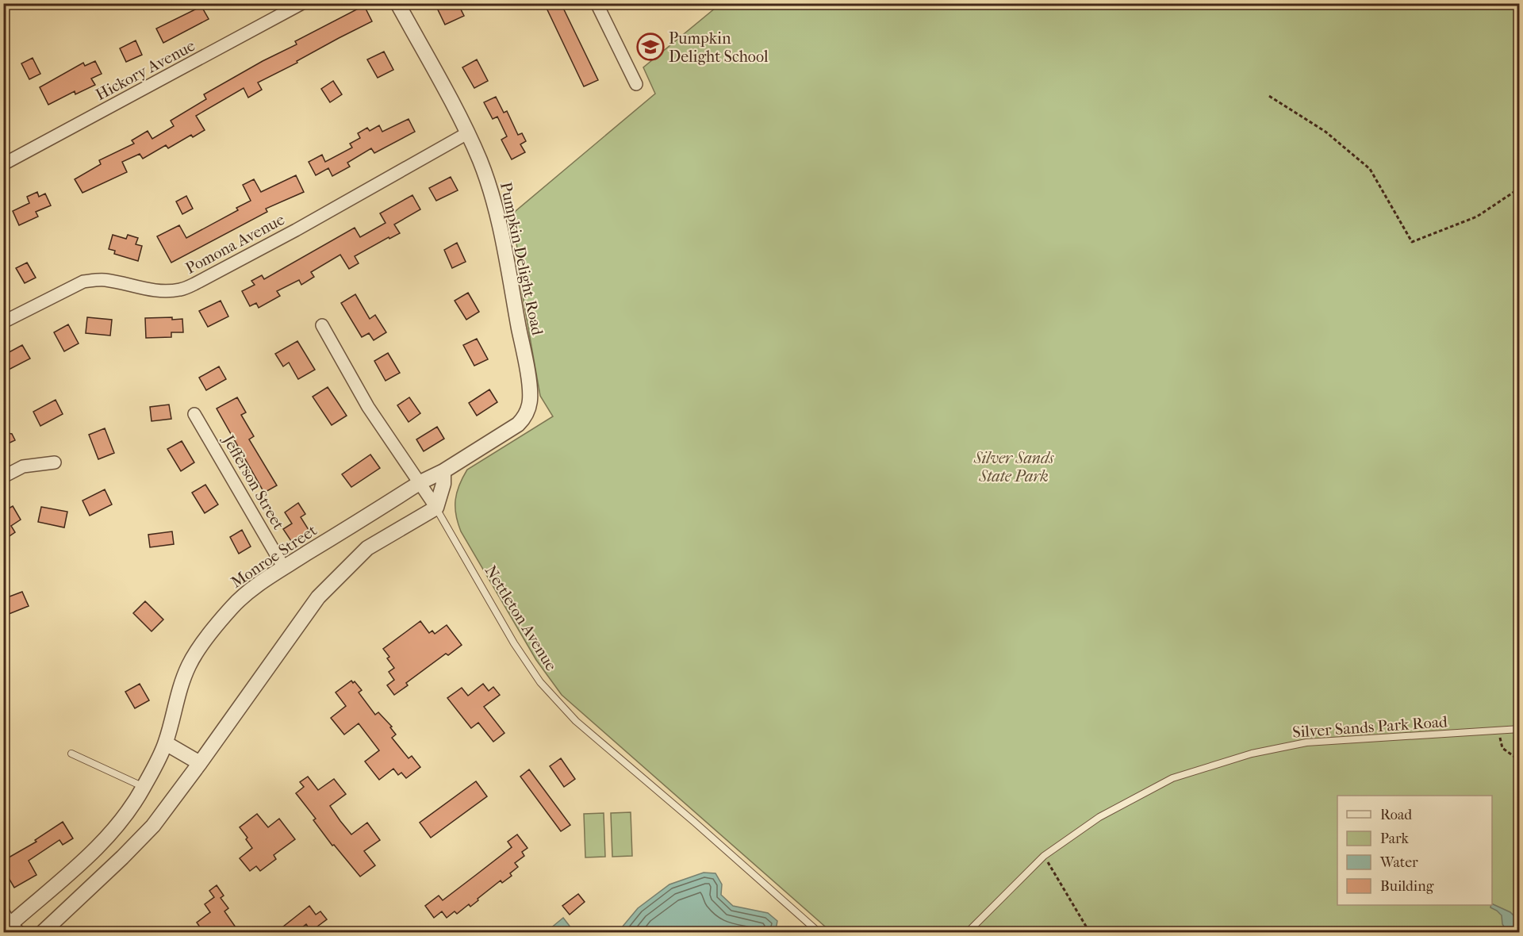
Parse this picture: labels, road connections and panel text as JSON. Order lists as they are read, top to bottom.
{
  "streets": {
    "street": [
      "Hickory Avenue",
      "Pomona Avenue",
      "Pumpkin Delight Road",
      "Jefferson Street",
      "Monroe Street",
      "Nettleton Avenue"
    ],
    "lane": ["Silver Sands Park Road"]
  },
  "crossings": [
    ["Pomona Avenue", "Pumpkin Delight Road"],
    ["Pumpkin Delight Road", "Monroe Street"],
    ["Jefferson Street", "Monroe Street"],
    ["Monroe Street", "Nettleton Avenue"]
  ],
  "parks": ["Silver Sands State Park"],
  "places": {
    "school or university": ["Pumpkin Delight School"]
  },
  "legend": [
    "Road",
    "Park",
    "Water",
    "Building"
  ]
}
